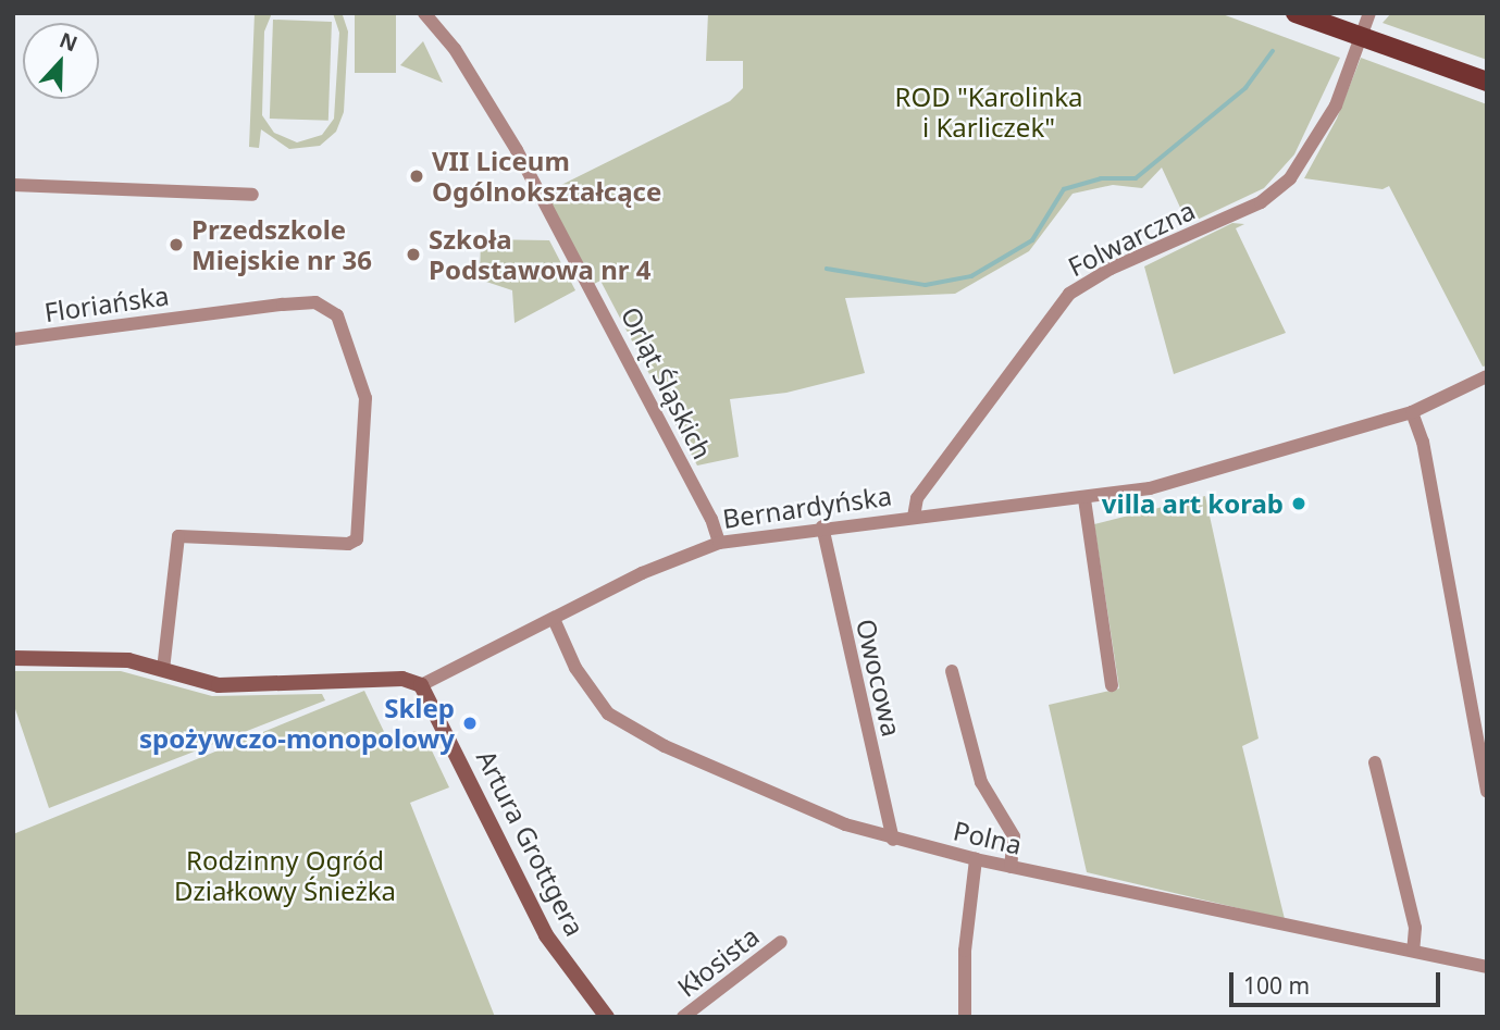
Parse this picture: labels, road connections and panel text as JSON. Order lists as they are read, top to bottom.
{
  "streets": {
    "street": [
      "Folwarczna",
      "Floriańska",
      "Orląt Śląskich",
      "Bernardyńska",
      "Owocowa",
      "Polna",
      "Artura Grottgera",
      "Kłosista"
    ]
  },
  "crossings": [
    ["Folwarczna", "Bernardyńska"],
    ["Orląt Śląskich", "Bernardyńska"],
    ["Bernardyńska", "Owocowa"],
    ["Bernardyńska", "Polna"],
    ["Bernardyńska", "Artura Grottgera"],
    ["Owocowa", "Polna"]
  ],
  "parks": ["ROD \"Karolinka i Karliczek\"", "Rodzinny Ogród Działkowy Śnieżka"],
  "places": [
    "VII Liceum Ogólnokształcące",
    "Przedszkole Miejskie nr 36",
    "Szkoła Podstawowa nr 4",
    "villa art korab",
    "Sklep spożywczo-monopolowy"
  ],
  "scale_bar": "100 m",
  "north": "top"
}
